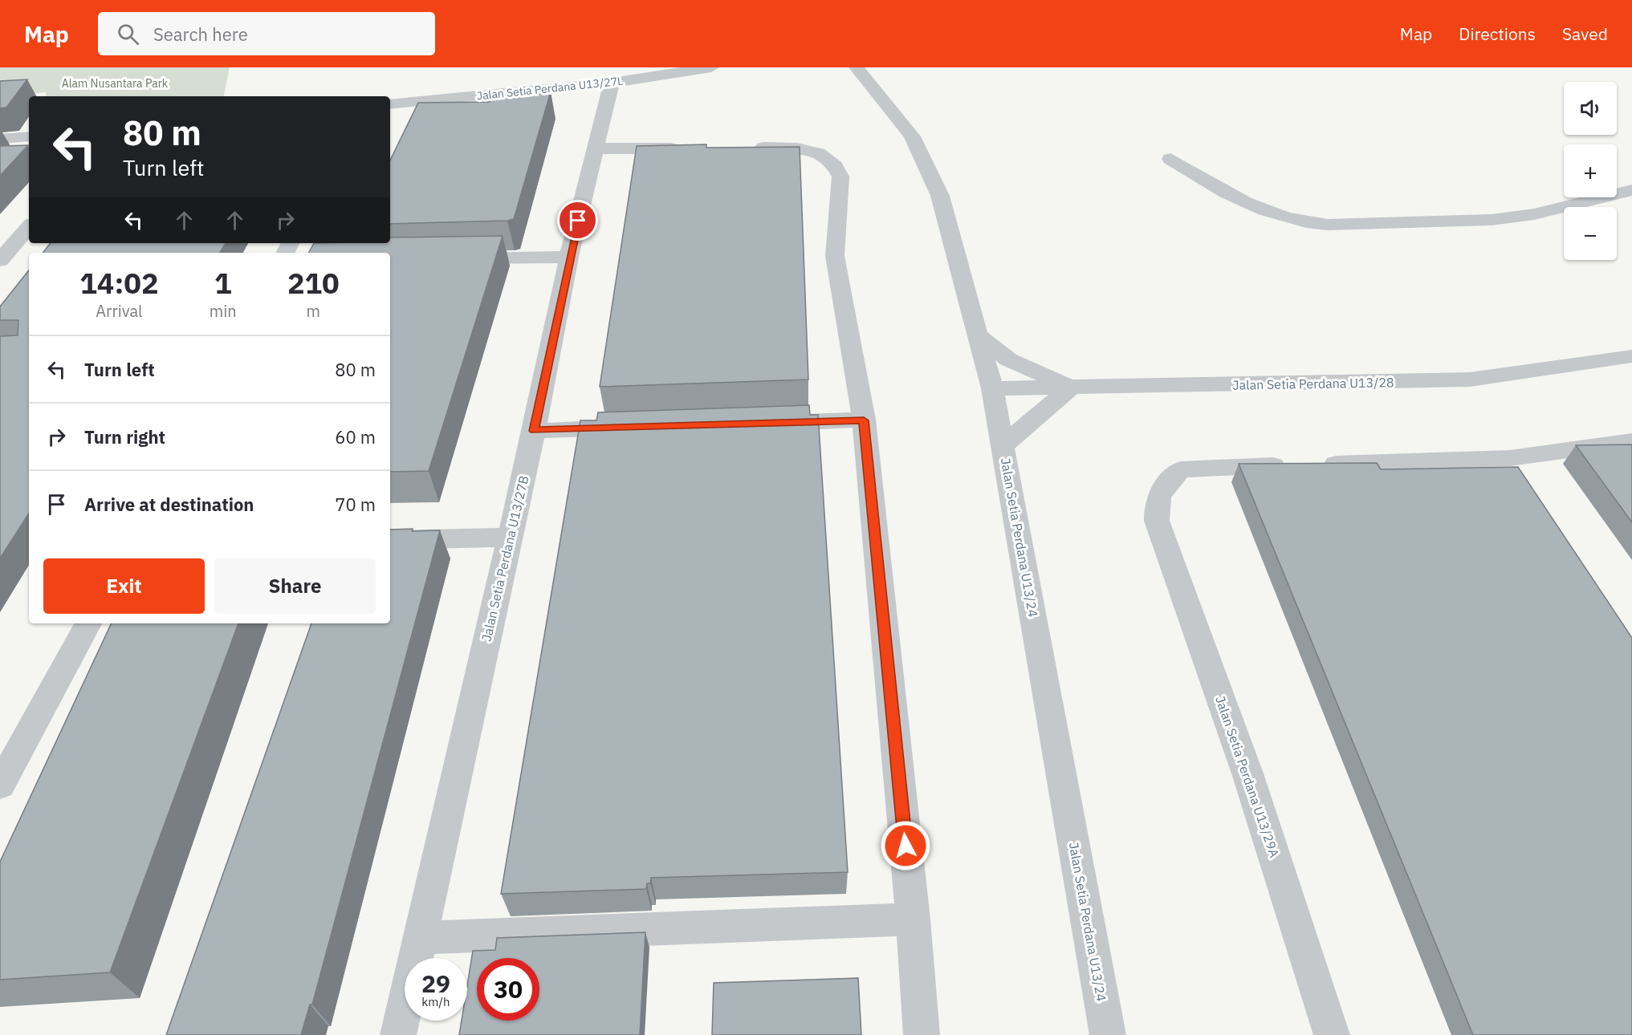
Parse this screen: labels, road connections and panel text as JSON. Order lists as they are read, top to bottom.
{
  "streets": {
    "street": [
      "Jalan Setia Perdana U13/27L",
      "Jalan Setia Perdana U13/28",
      "Jalan Setia Perdana U13/24",
      "Jalan Setia Perdana U13/27B",
      "Jalan Setia Perdana U13/29A"
    ]
  },
  "crossings": [
    ["Jalan Setia Perdana U13/27L", "Jalan Setia Perdana U13/27B"],
    ["Jalan Setia Perdana U13/28", "Jalan Setia Perdana U13/24"]
  ],
  "parks": ["Alam Nusantara Park"],
  "page": {
    "header": "Map",
    "search": "Search here",
    "nav": ["Map", "Directions", "Saved"],
    "map_buttons": ["+", "−"],
    "turn": ["80 m", "Turn left"],
    "eta": [
      "14:02",
      "Arrival",
      "1",
      "min",
      "210",
      "m"
    ],
    "list": [
      {
        "name": "Turn left",
        "value": "80 m"
      },
      {
        "name": "Turn right",
        "value": "60 m"
      },
      {
        "name": "Arrive at destination",
        "value": "70 m"
      }
    ],
    "buttons": ["Exit", "Share"],
    "speed": "29 km/h",
    "limit": "30"
  }
}
